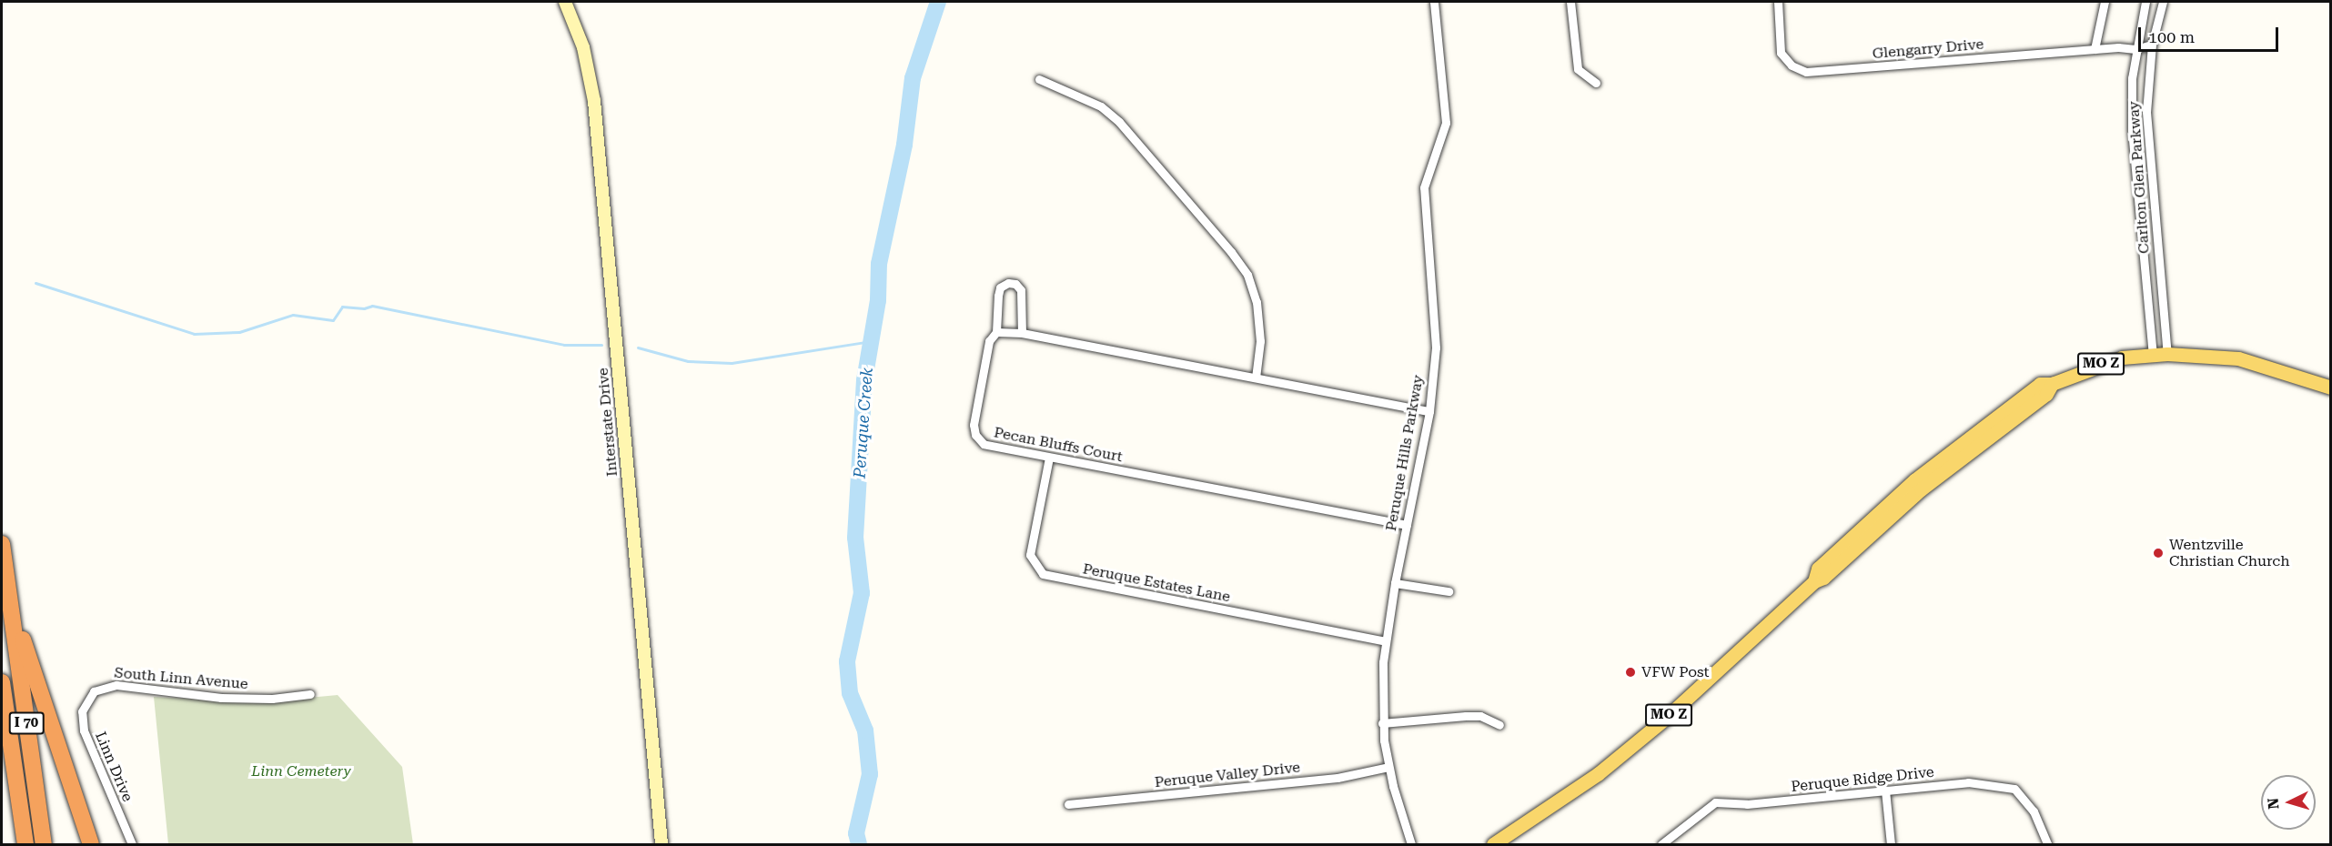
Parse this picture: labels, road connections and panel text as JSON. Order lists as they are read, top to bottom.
{
  "streets": {
    "highway": ["I 70"],
    "main road": ["MO Z", "Interstate Drive"],
    "street": [
      "Glengarry Drive",
      "Carlton Glen Parkway",
      "Pecan Bluffs Court",
      "Peruque Hills Parkway",
      "Peruque Estates Lane",
      "South Linn Avenue",
      "Linn Drive",
      "Peruque Valley Drive",
      "Peruque Ridge Drive"
    ]
  },
  "crossings": [
    ["Glengarry Drive", "Carlton Glen Parkway"],
    ["Carlton Glen Parkway", "MO Z"],
    ["Pecan Bluffs Court", "Peruque Hills Parkway"],
    ["Pecan Bluffs Court", "Peruque Estates Lane"],
    ["Peruque Hills Parkway", "Peruque Estates Lane"],
    ["Peruque Hills Parkway", "Peruque Valley Drive"],
    ["South Linn Avenue", "Linn Drive"]
  ],
  "water": ["Peruque Creek"],
  "parks": ["Linn Cemetery"],
  "places": ["Wentzville Christian Church", "VFW Post"],
  "scale_bar": "100 m",
  "north": "left"
}
